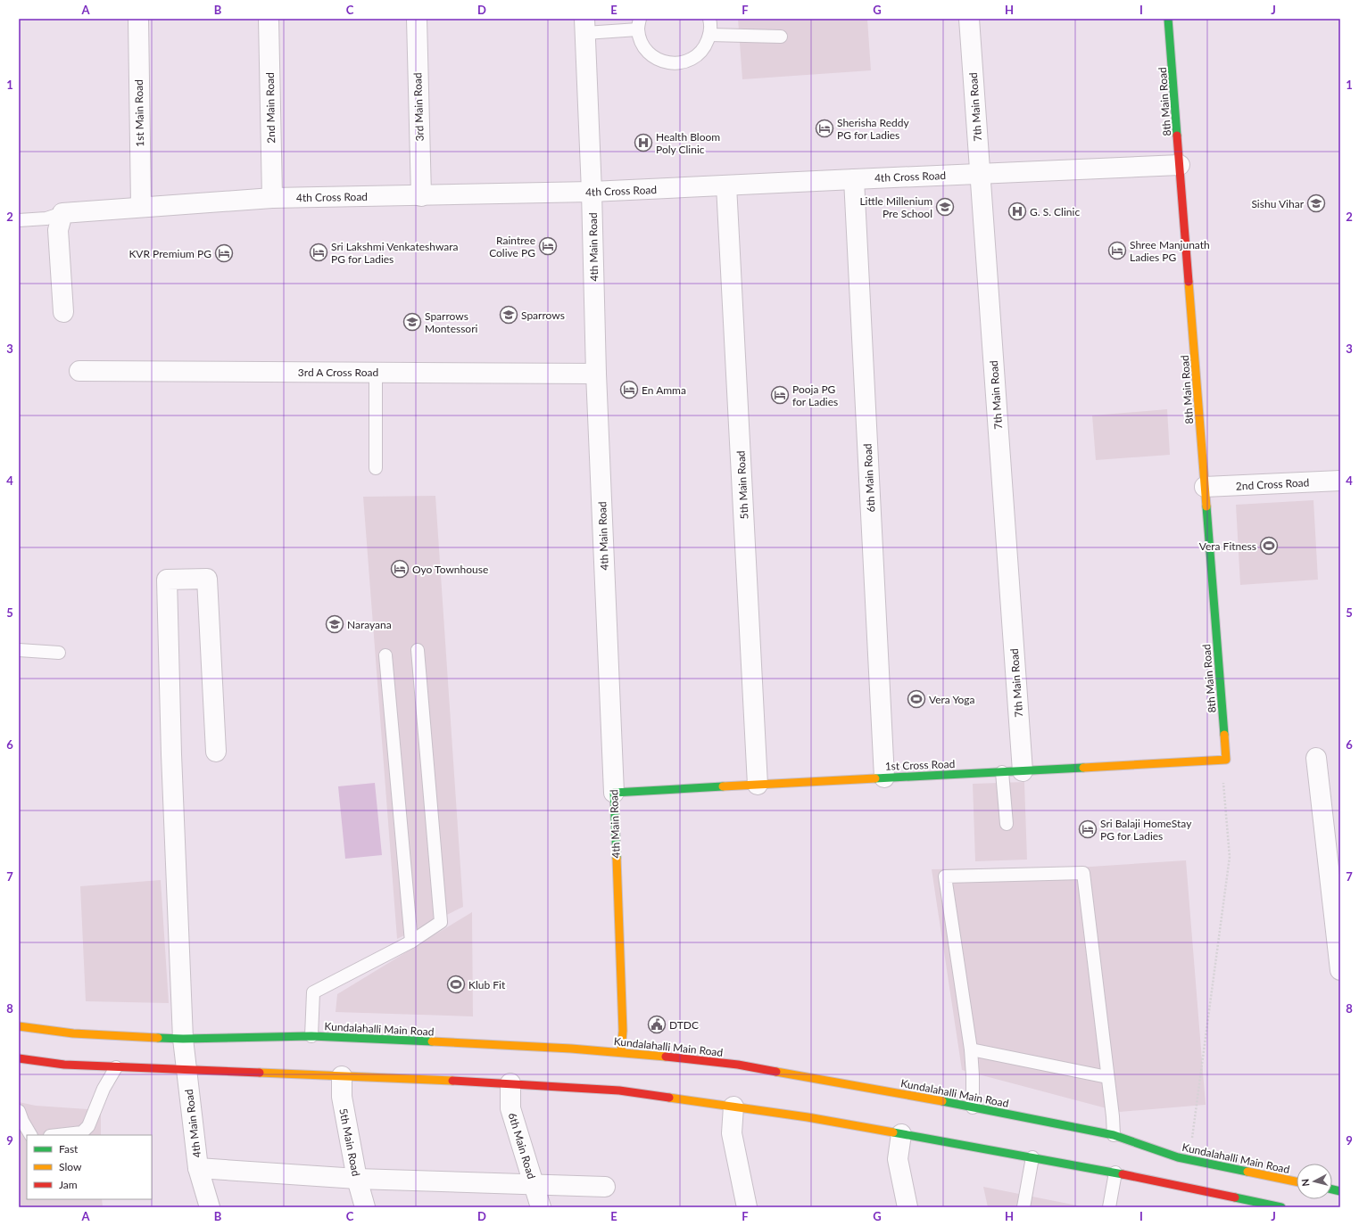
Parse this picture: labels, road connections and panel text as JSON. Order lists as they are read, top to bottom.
{
  "streets": {
    "main road": [
      "8th Main Road",
      "4th Main Road",
      "1st Cross Road",
      "Kundalahalli Main Road"
    ],
    "street": [
      "3rd Main Road",
      "7th Main Road",
      "2nd Main Road",
      "1st Main Road",
      "4th Cross Road",
      "3rd A Cross Road",
      "6th Main Road",
      "2nd Cross Road",
      "5th Main Road"
    ]
  },
  "crossings": [
    ["8th Main Road", "4th Cross Road"],
    ["8th Main Road", "2nd Cross Road"],
    ["8th Main Road", "1st Cross Road"],
    ["3rd Main Road", "4th Cross Road"],
    ["7th Main Road", "4th Cross Road"],
    ["7th Main Road", "1st Cross Road"],
    ["2nd Main Road", "4th Cross Road"],
    ["1st Main Road", "4th Cross Road"],
    ["4th Cross Road", "4th Main Road"],
    ["4th Cross Road", "6th Main Road"],
    ["4th Cross Road", "5th Main Road"],
    ["4th Main Road", "3rd A Cross Road"],
    ["4th Main Road", "1st Cross Road"],
    ["4th Main Road", "Kundalahalli Main Road"],
    ["6th Main Road", "1st Cross Road"],
    ["5th Main Road", "1st Cross Road"]
  ],
  "places": {
    "hotel": [
      "Sherisha Reddy PG for Ladies",
      "Raintree Colive PG",
      "Shree Manjunath Ladies PG",
      "Sri Lakshmi Venkateshwara PG for Ladies",
      "KVR Premium PG",
      "En Amma",
      "Pooja PG for Ladies",
      "Oyo Townhouse",
      "Sri Balaji HomeStay PG for Ladies"
    ],
    "hospital": ["Health Bloom Poly Clinic", "G. S. Clinic"],
    "school or university": [
      "Sishu Vihar",
      "Little Millenium Pre School",
      "Sparrows",
      "Sparrows Montessori",
      "Narayana"
    ],
    "sports": ["Vera Fitness", "Vera Yoga", "Klub Fit"],
    "public building": ["DTDC"]
  },
  "legend": ["Fast", "Slow", "Jam"],
  "north": "left",
  "grid": {
    "columns": [
      "A",
      "B",
      "C",
      "D",
      "E",
      "F",
      "G",
      "H",
      "I",
      "J"
    ],
    "rows": [
      "1",
      "2",
      "3",
      "4",
      "5",
      "6",
      "7",
      "8",
      "9"
    ]
  }
}
